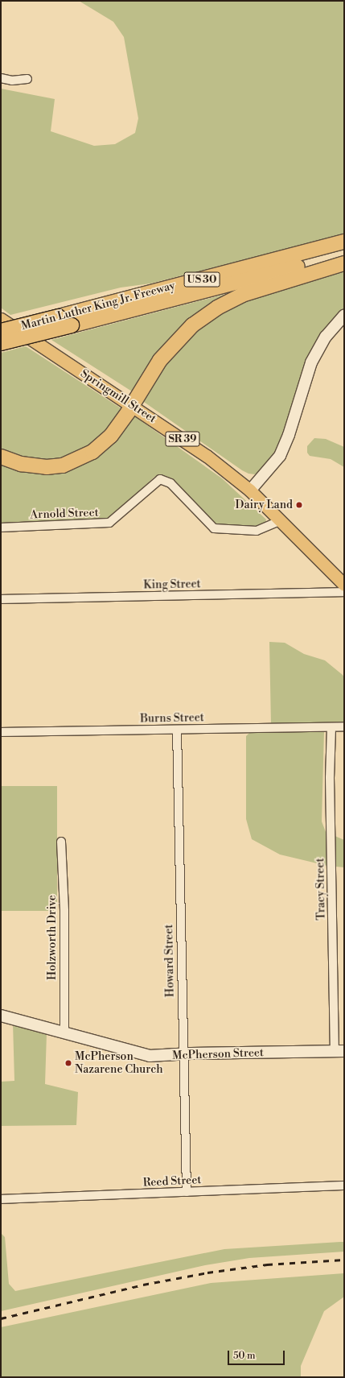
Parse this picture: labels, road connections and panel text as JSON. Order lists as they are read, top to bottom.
{
  "streets": {
    "highway": ["US 30", "Martin Luther King Jr. Freeway"],
    "main road": ["Springmill Street", "SR 39"],
    "street": [
      "Arnold Street",
      "King Street",
      "Burns Street",
      "Tracy Street",
      "Holzworth Drive",
      "Howard Street",
      "McPherson Street",
      "Reed Street"
    ]
  },
  "crossings": [
    ["Springmill Street", "Arnold Street"],
    ["Burns Street", "Tracy Street"],
    ["Burns Street", "Howard Street"],
    ["Tracy Street", "McPherson Street"],
    ["Holzworth Drive", "McPherson Street"],
    ["Howard Street", "McPherson Street"],
    ["Howard Street", "Reed Street"]
  ],
  "places": ["Dairy Land", "McPherson Nazarene Church"],
  "scale_bar": "50 m"
}
